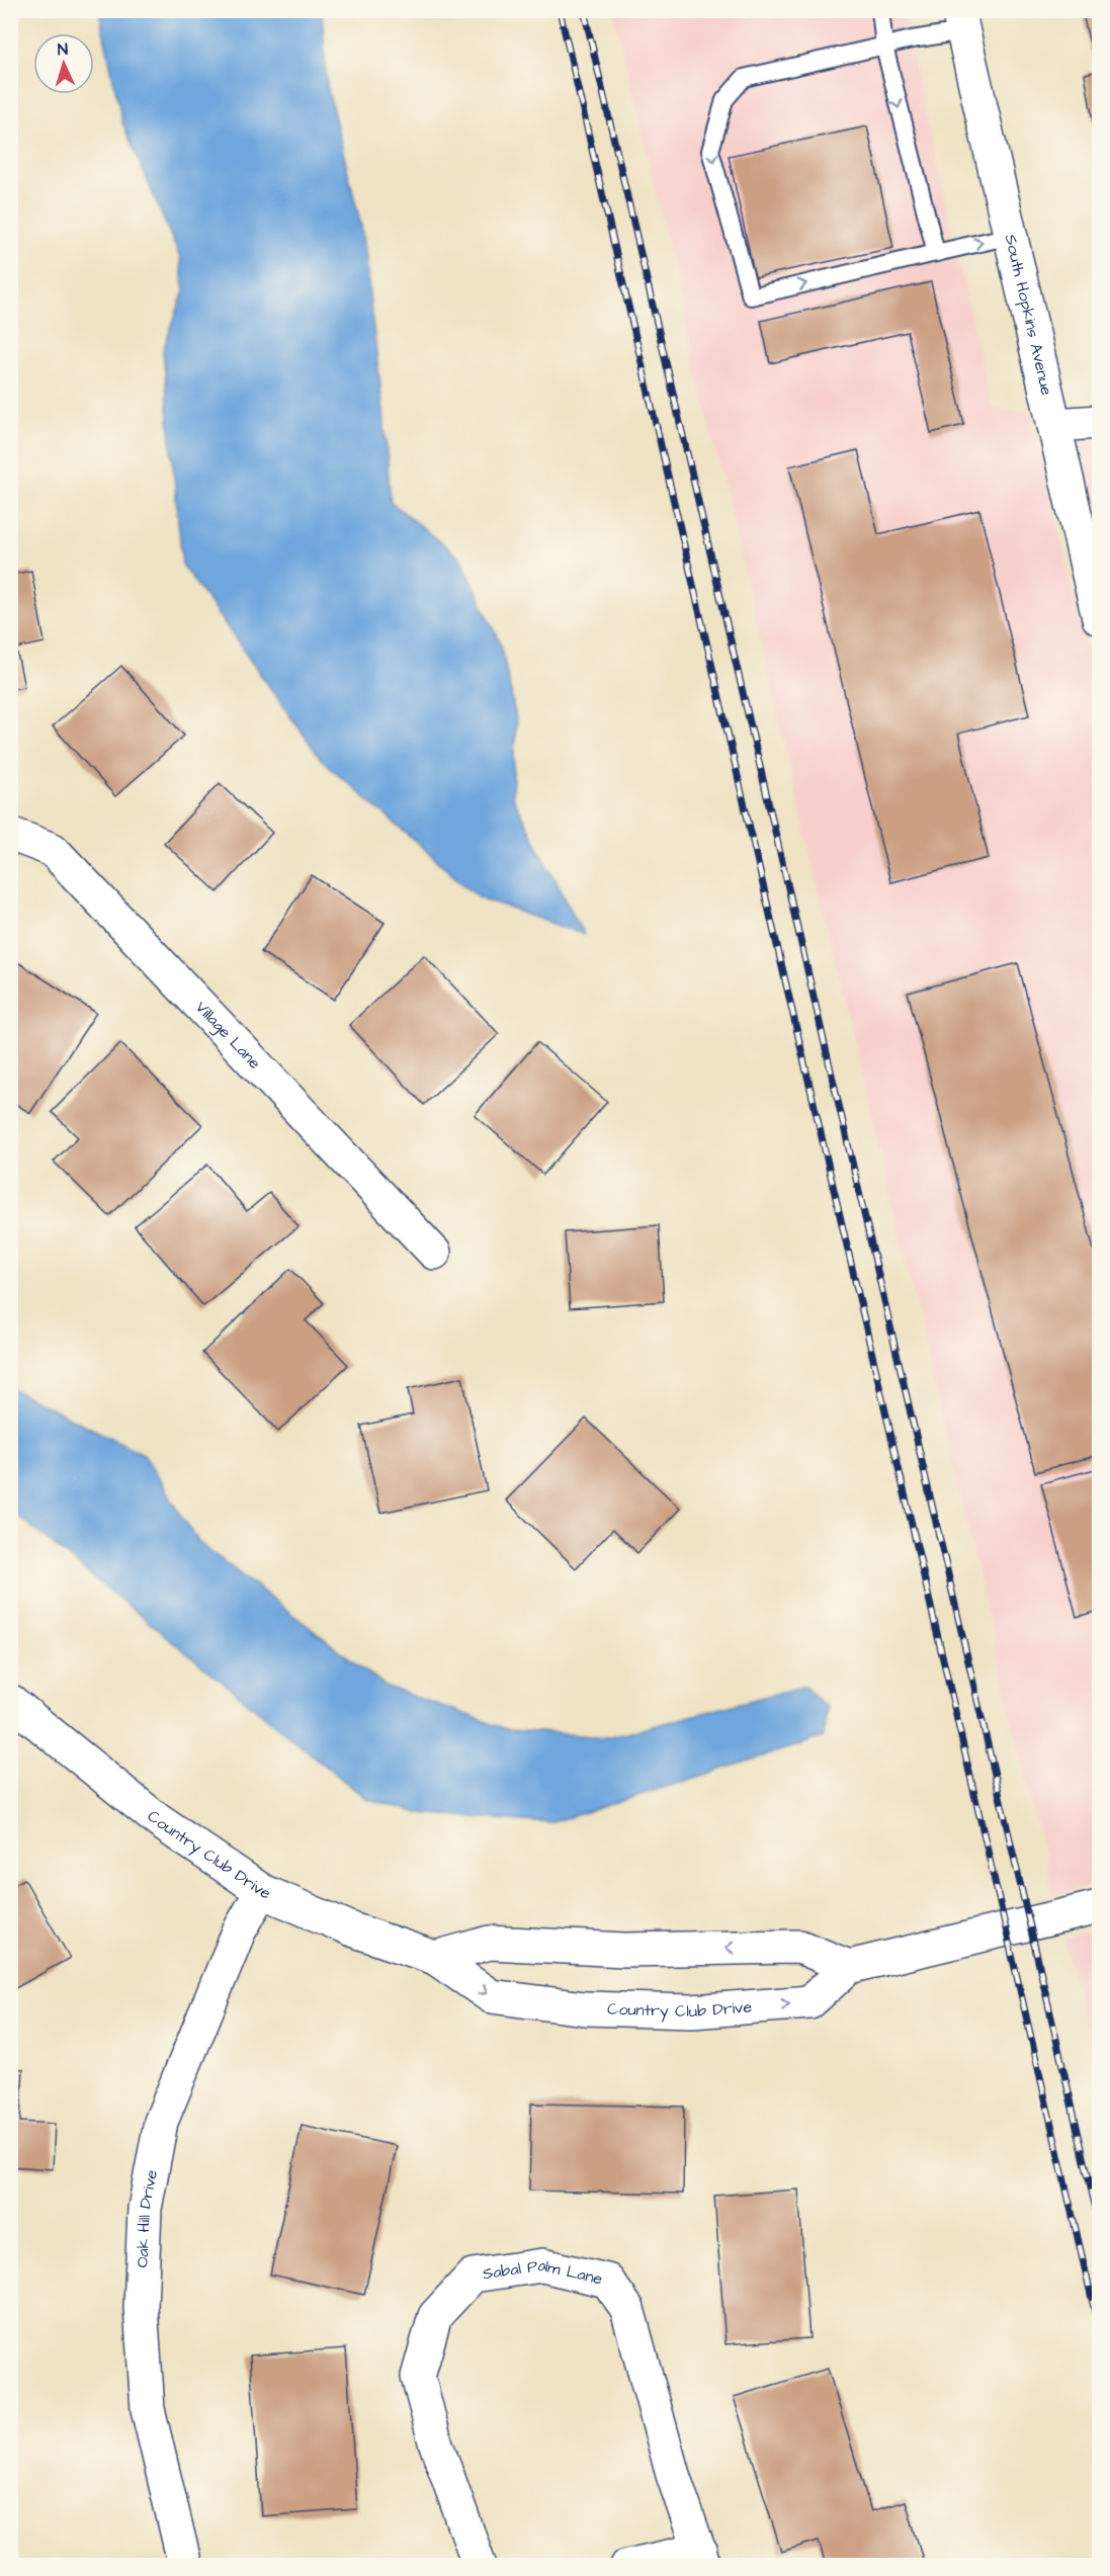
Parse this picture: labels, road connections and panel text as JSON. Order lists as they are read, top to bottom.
{
  "streets": {
    "street": [
      "South Hopkins Avenue",
      "Village Lane",
      "Country Club Drive",
      "Oak Hill Drive",
      "Sabal Palm Lane"
    ]
  },
  "crossings": [
    ["Country Club Drive", "Oak Hill Drive"]
  ],
  "north": "top"
}
